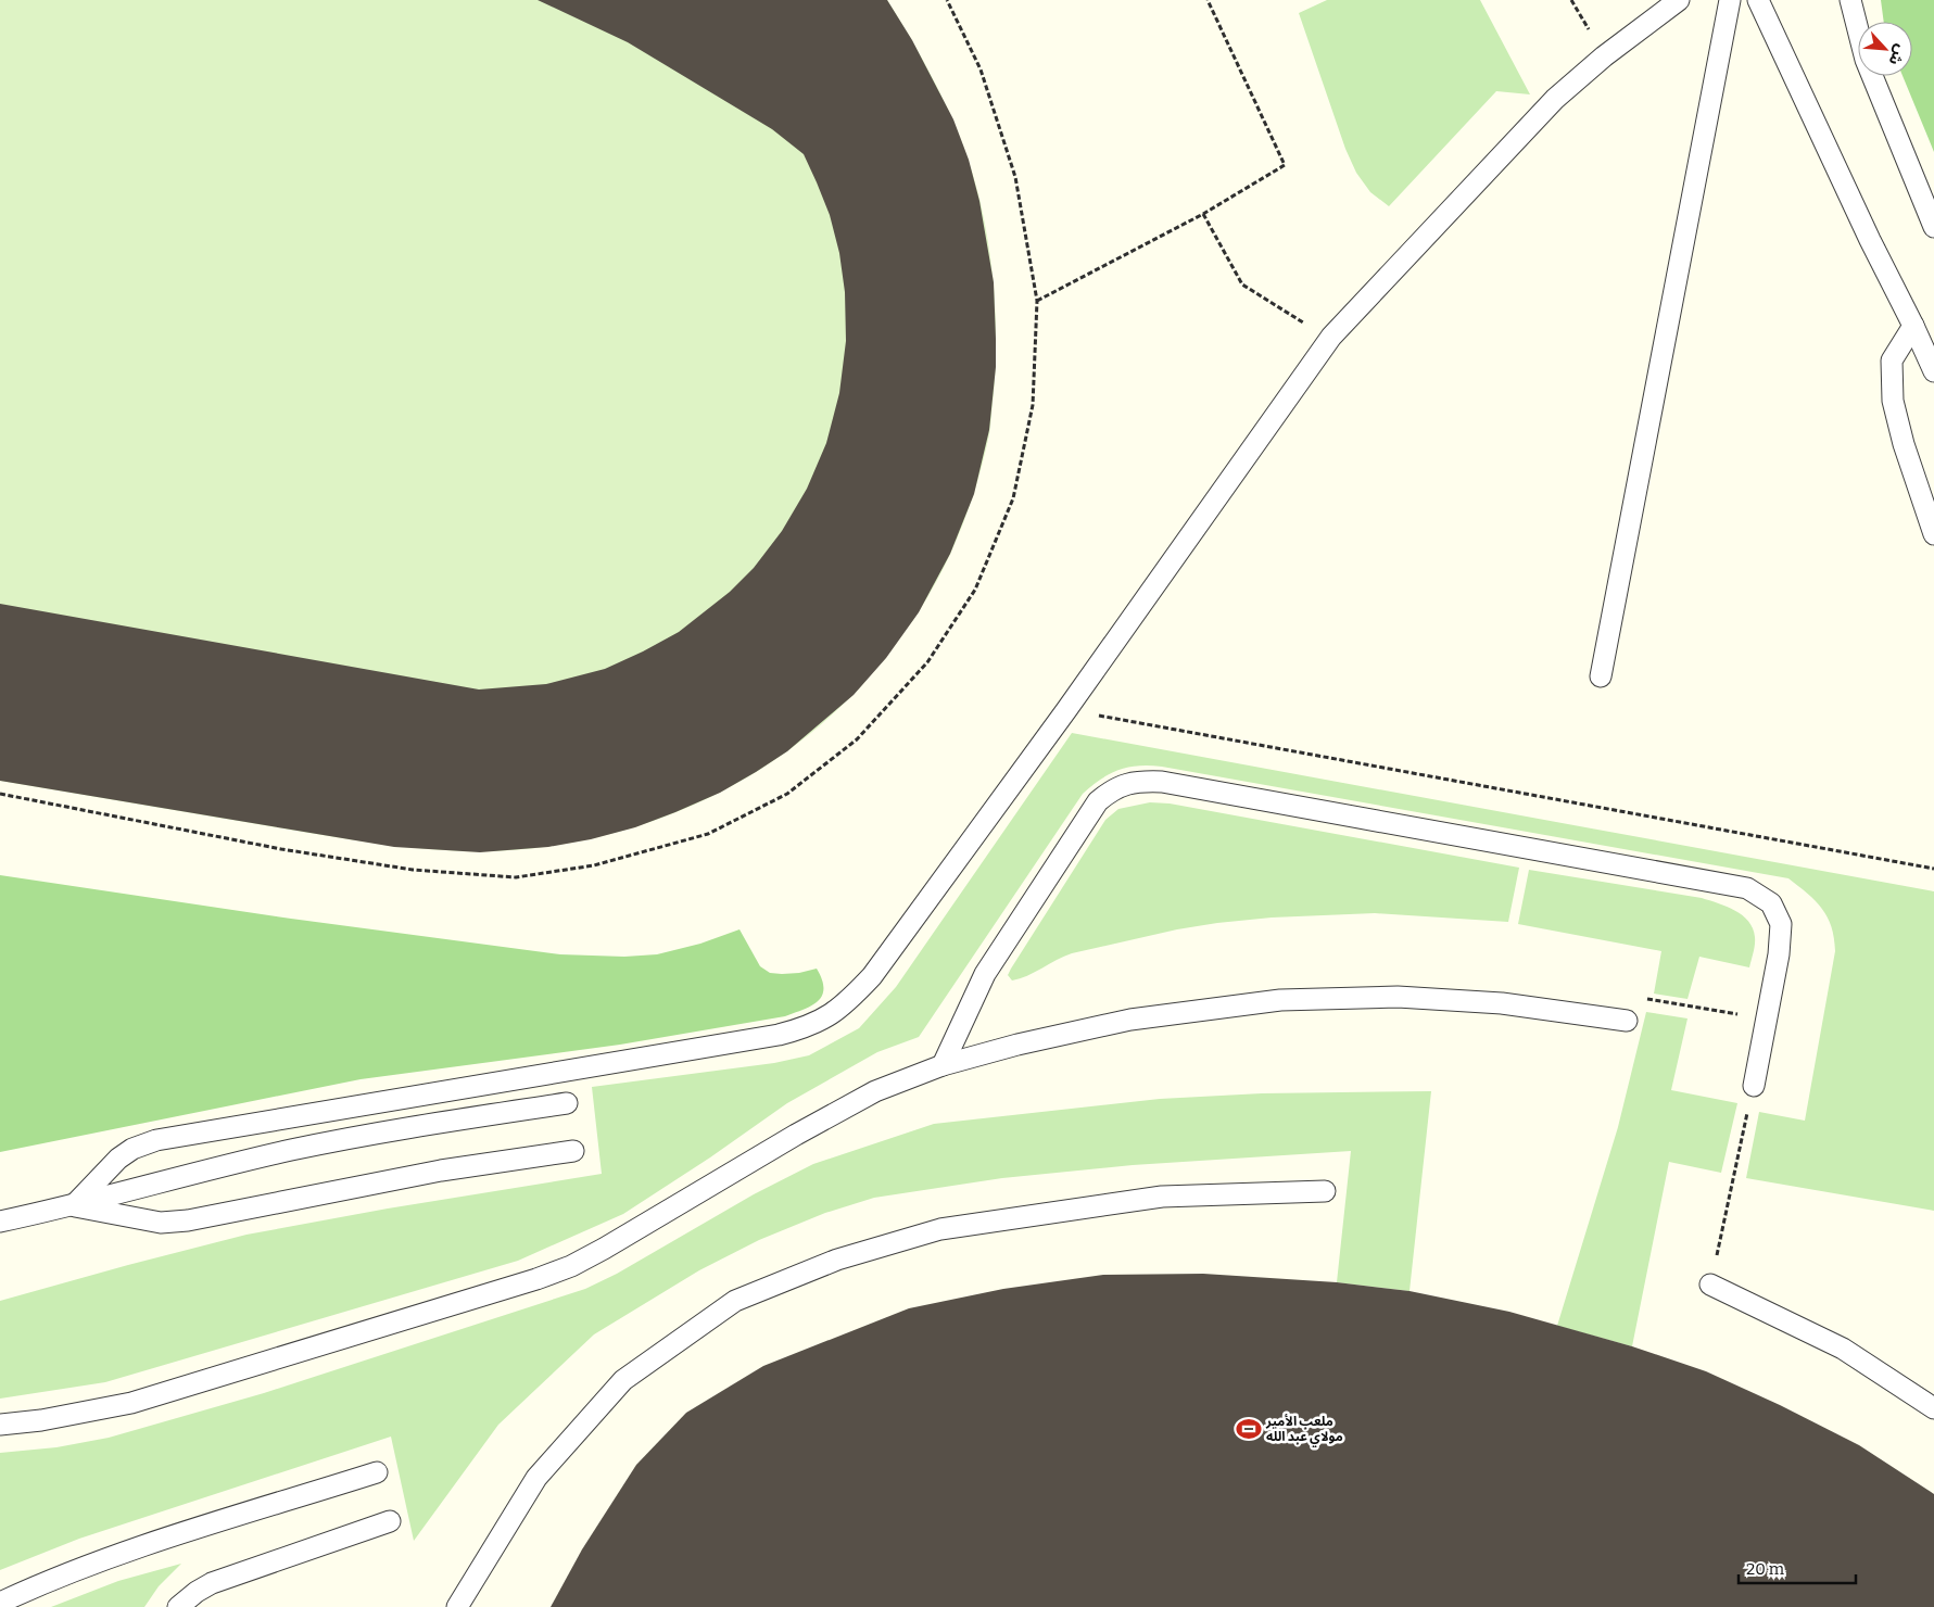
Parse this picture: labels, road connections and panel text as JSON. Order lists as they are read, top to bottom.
{
  "places": {
    "sports": ["ملعب الأمير مولاي عبد الله"]
  },
  "scale_bar": "20 m",
  "north": "bottom right"
}
